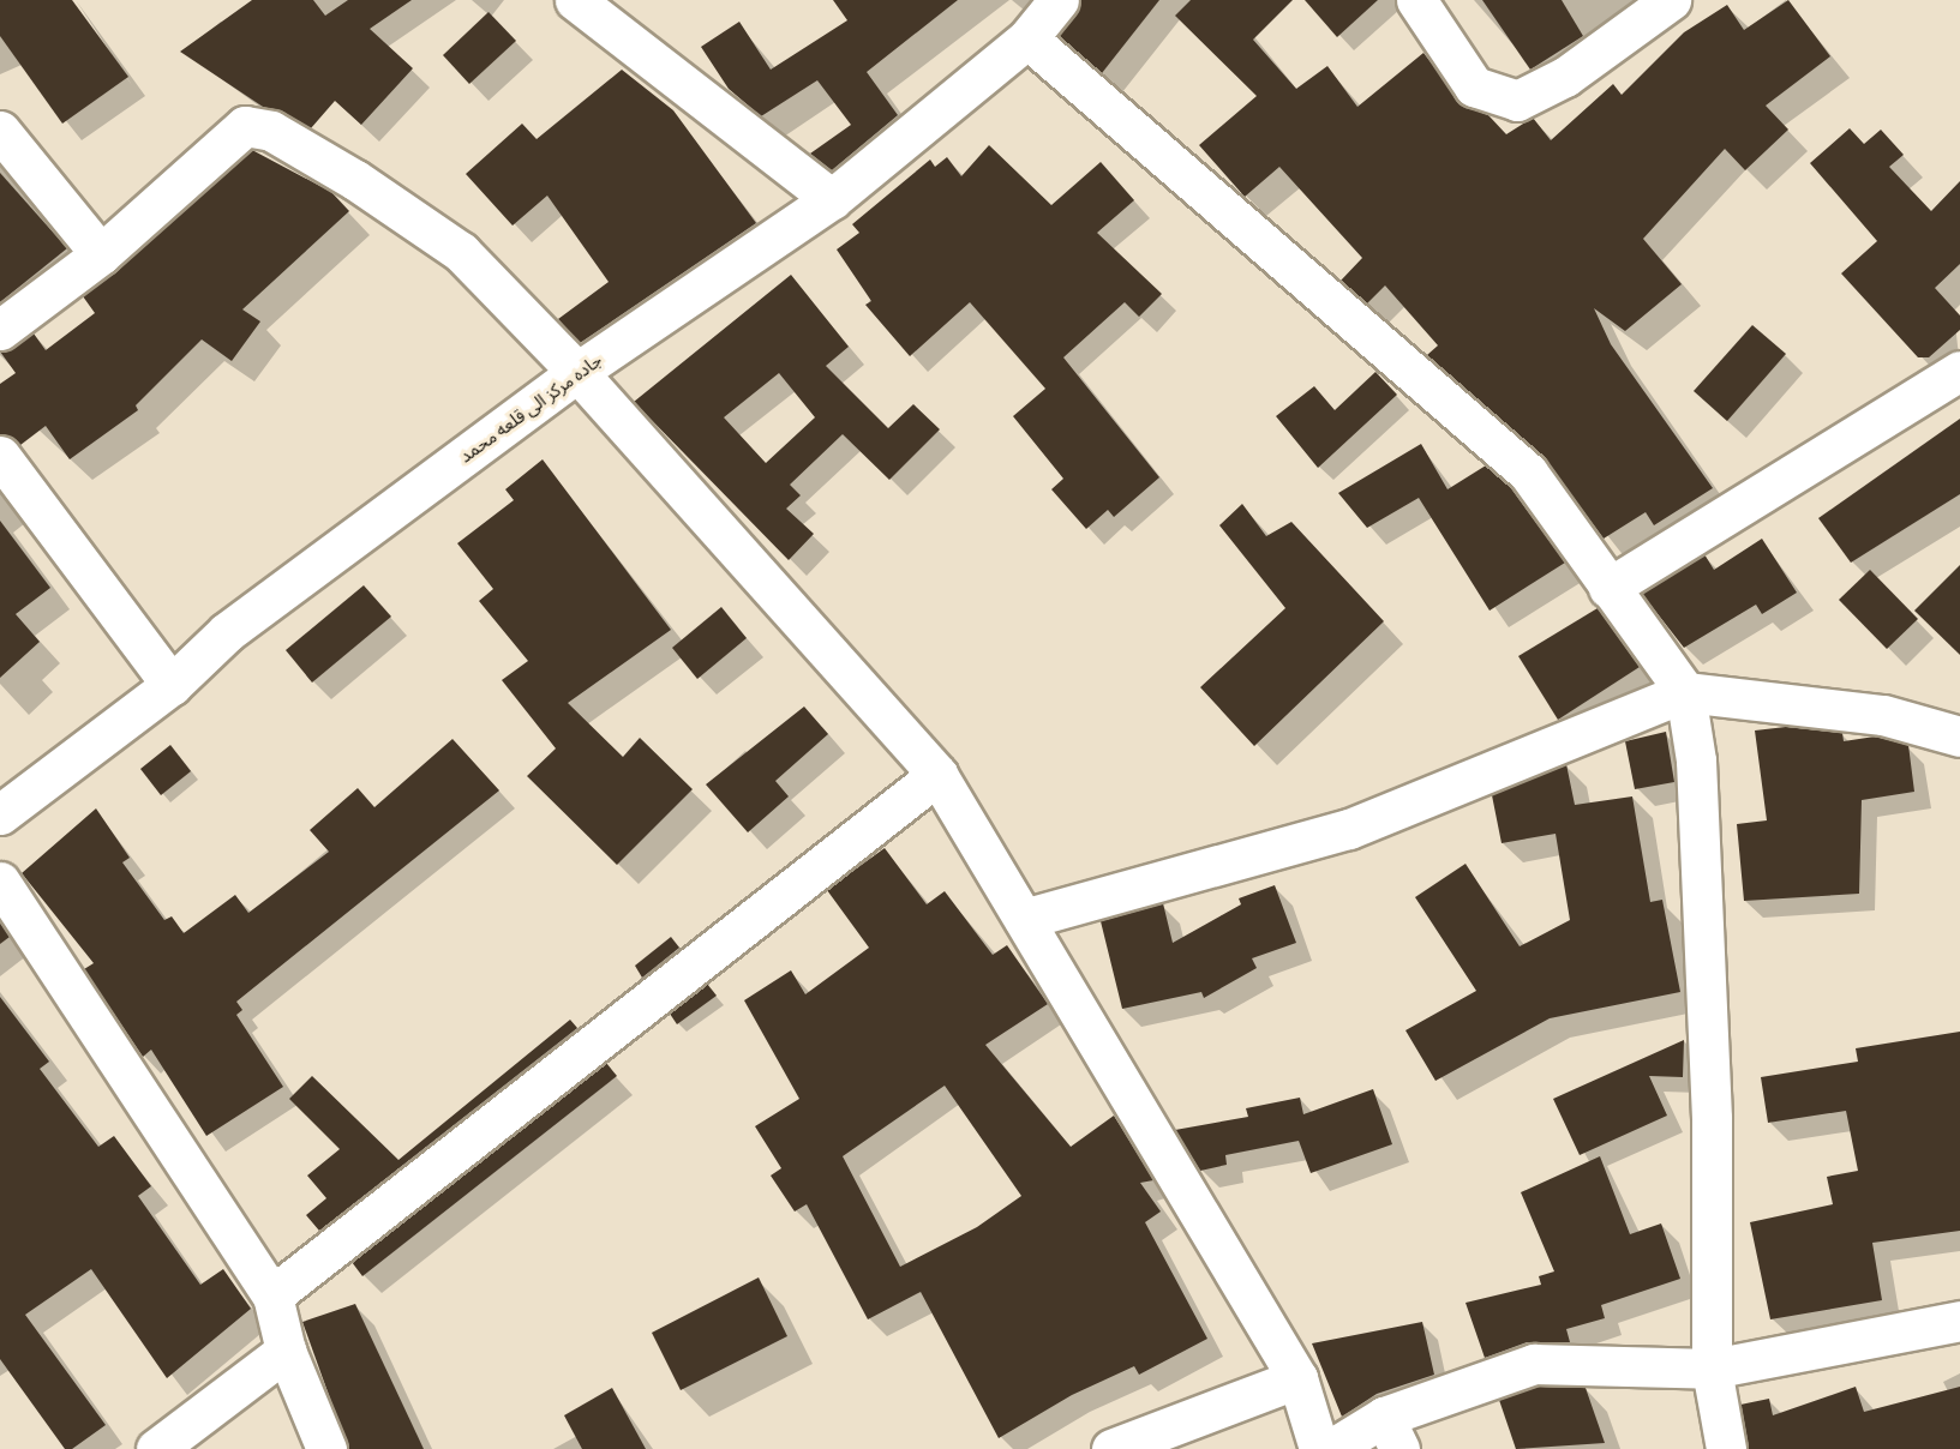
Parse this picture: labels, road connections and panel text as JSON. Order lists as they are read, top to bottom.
{
  "streets": {
    "street": ["جاده مرکز الی قلعه محمد"]
  }
}
